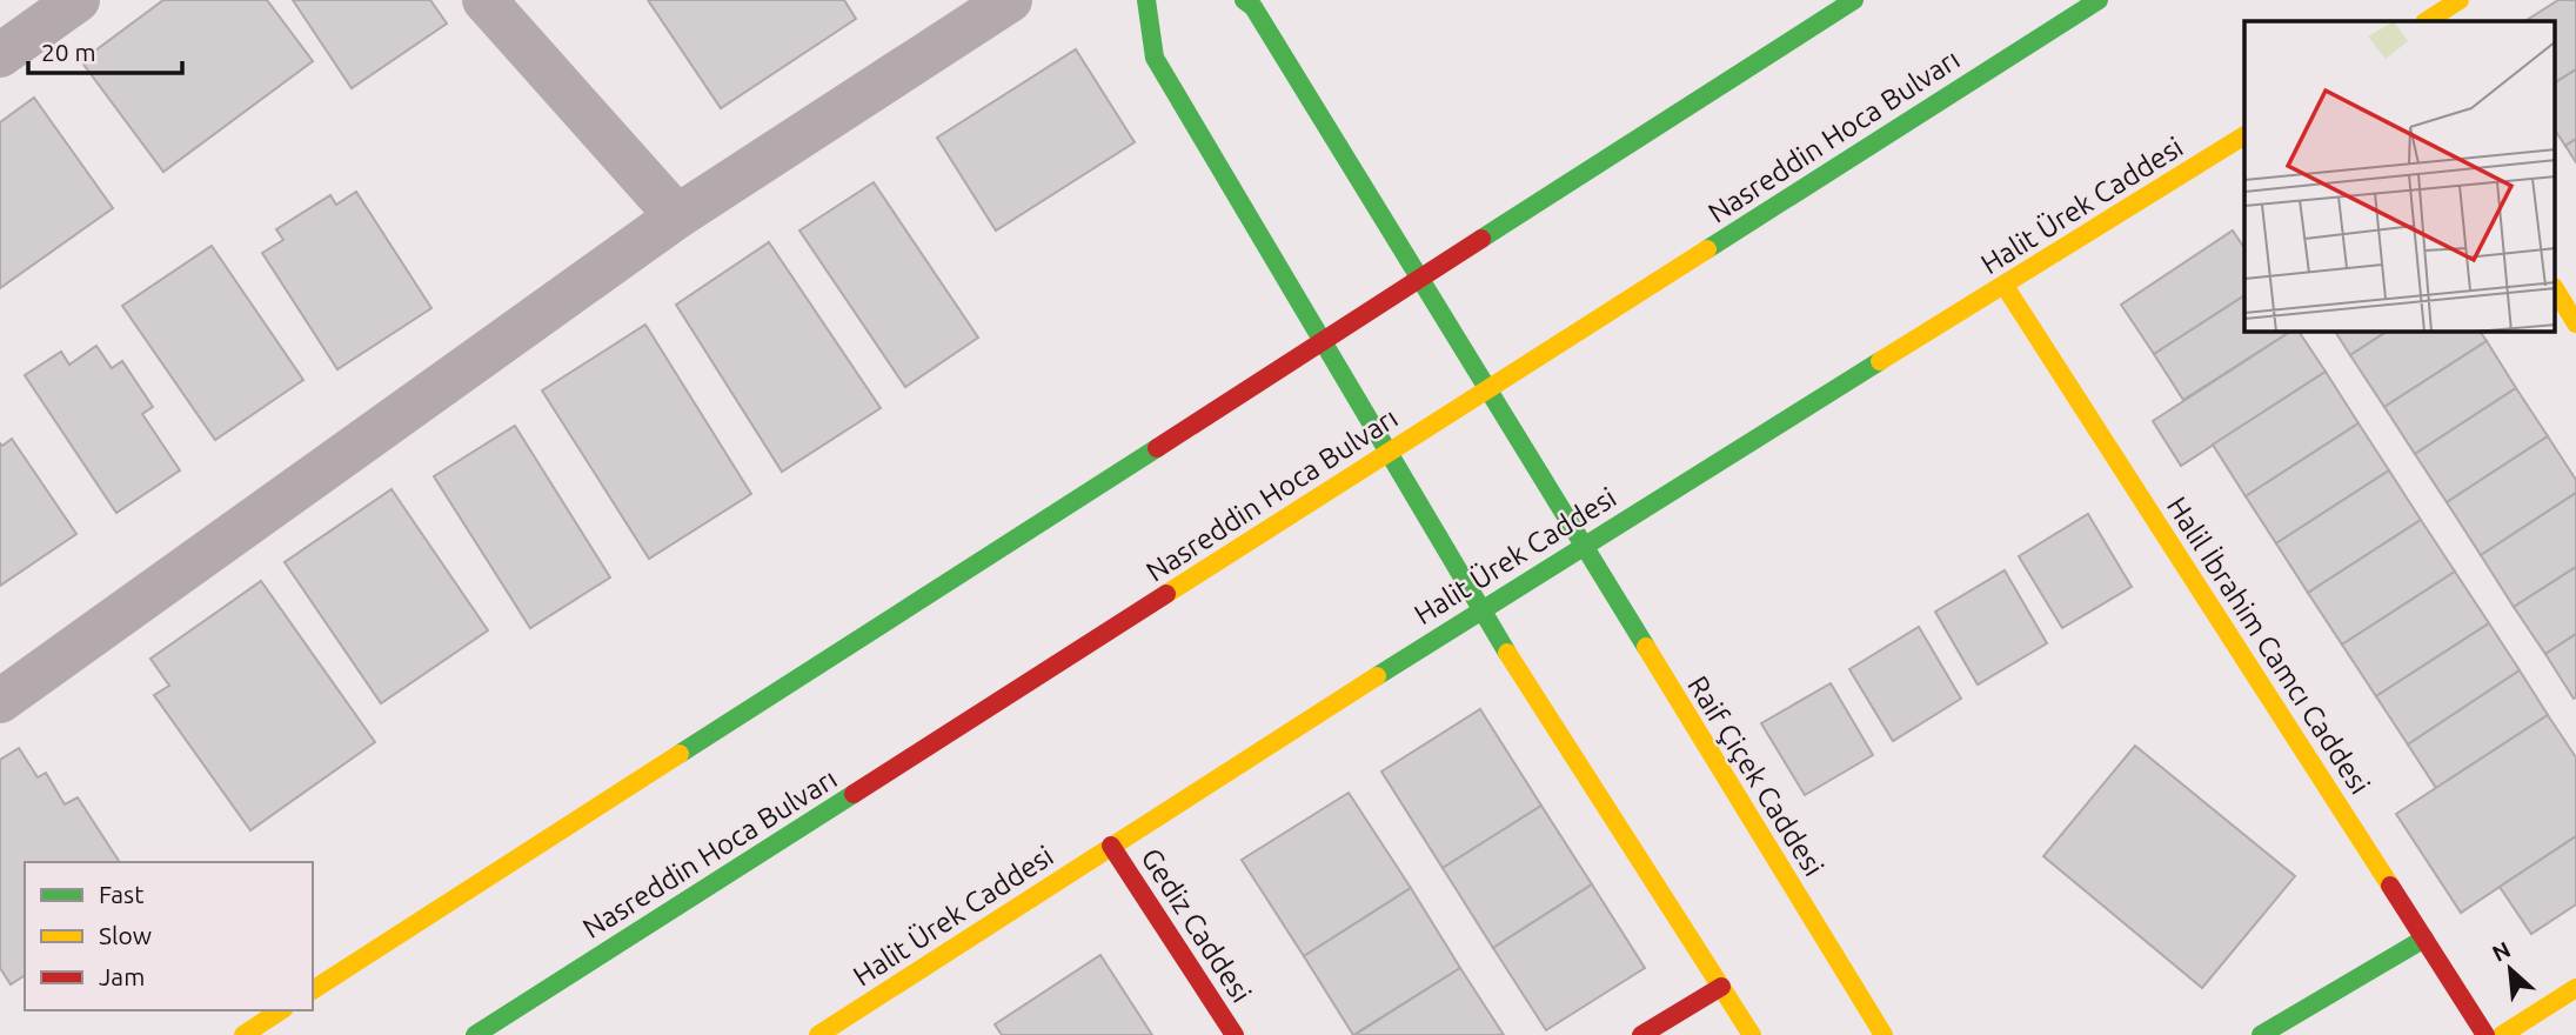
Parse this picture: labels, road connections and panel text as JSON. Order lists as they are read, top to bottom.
{
  "streets": {
    "main road": [
      "Nasreddin Hoca Bulvarı",
      "Halit Ürek Caddesi",
      "Halil İbrahim Camcı Caddesi",
      "Raif Çiçek Caddesi",
      "Gediz Caddesi"
    ]
  },
  "crossings": [
    ["Nasreddin Hoca Bulvarı", "Raif Çiçek Caddesi"],
    ["Halit Ürek Caddesi", "Halil İbrahim Camcı Caddesi"],
    ["Halit Ürek Caddesi", "Raif Çiçek Caddesi"],
    ["Halit Ürek Caddesi", "Gediz Caddesi"]
  ],
  "legend": ["Fast", "Slow", "Jam"],
  "scale_bar": "20 m",
  "north": "top left"
}
